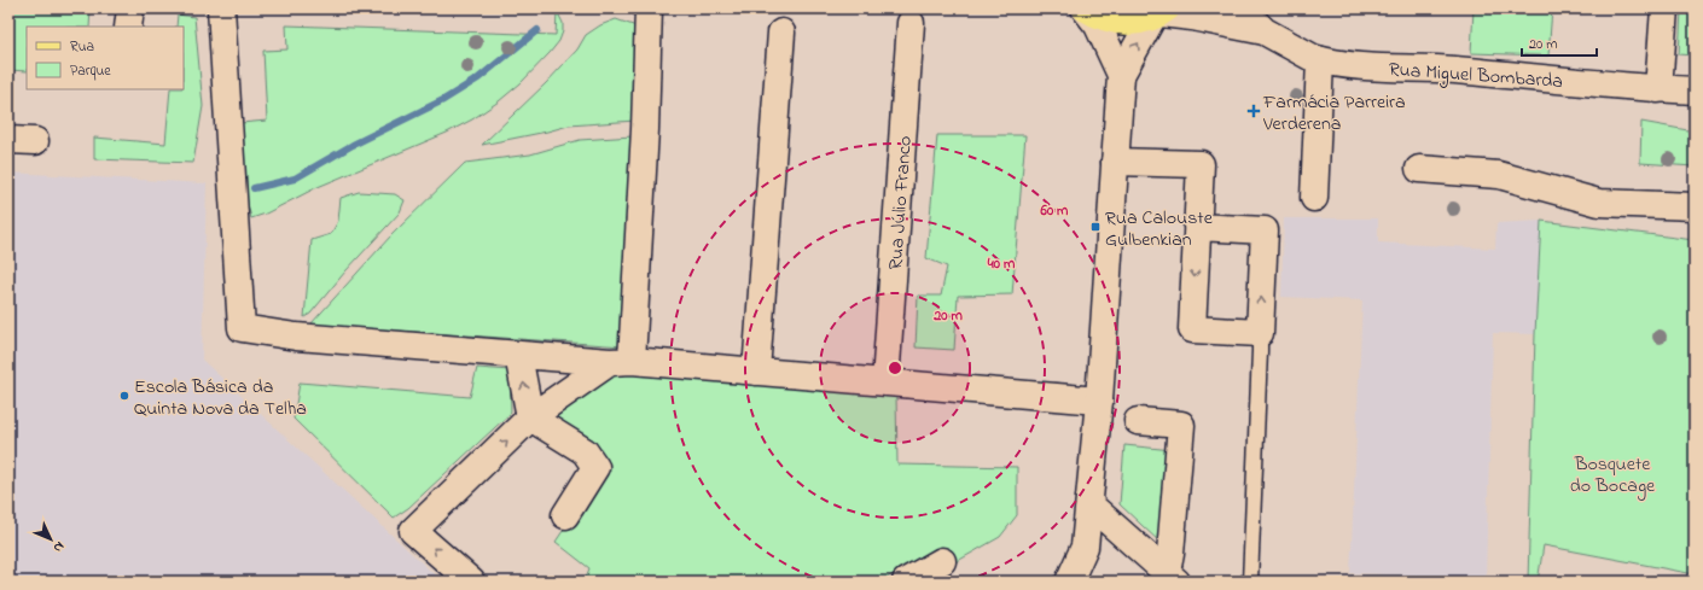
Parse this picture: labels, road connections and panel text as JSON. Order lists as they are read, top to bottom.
{
  "streets": {
    "street": ["Rua Miguel Bombarda", "Rua Júlio Franco"]
  },
  "parks": ["Bosquete do Bocage"],
  "places": {
    "health": ["Farmácia Parreira Verderena"],
    "transit": ["Rua Calouste Gulbenkian"],
    "other": ["Escola Básica da Quinta Nova da Telha"]
  },
  "legend": ["Rua", "Parque"],
  "scale_bar": "20 m",
  "north": "bottom right",
  "rings": ["60 m", "40 m", "20 m"]
}
